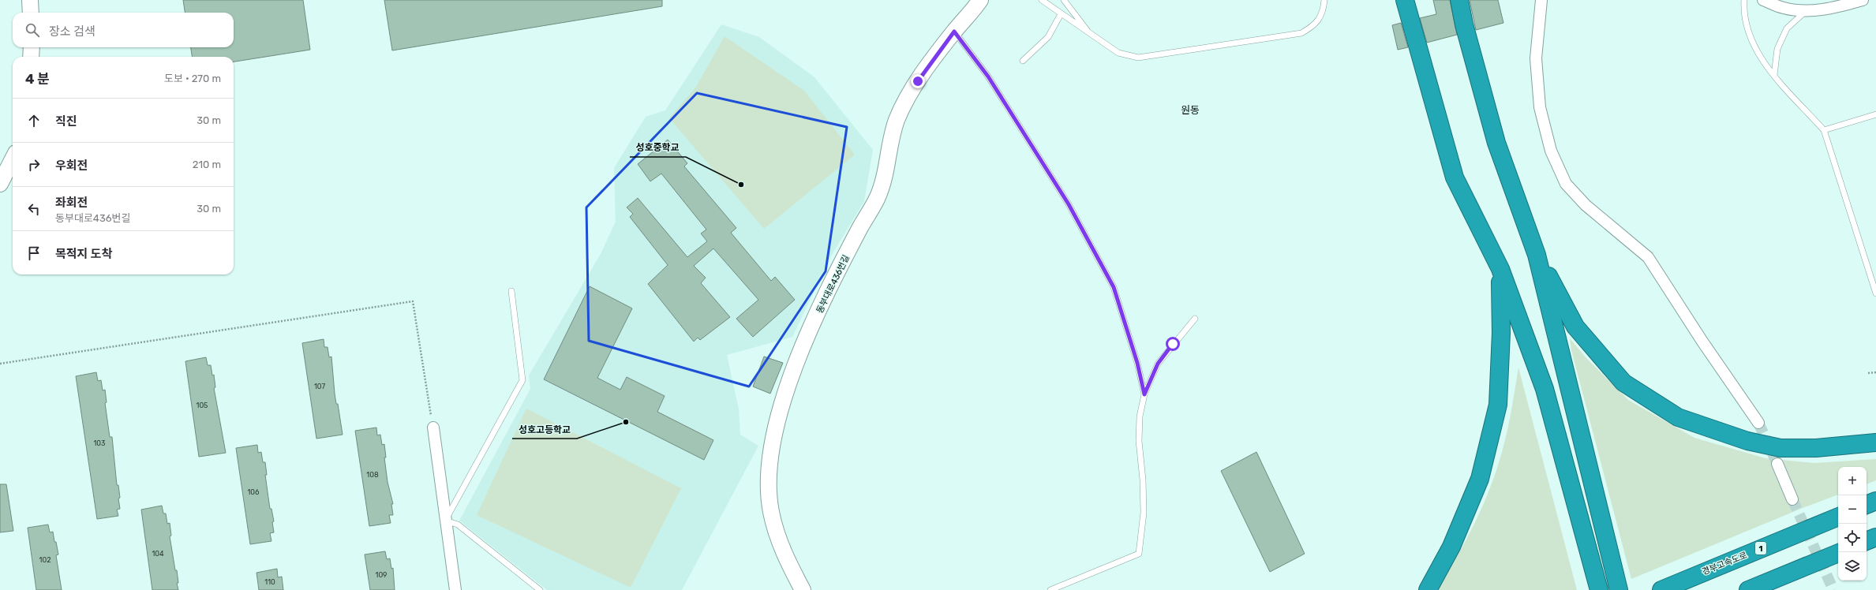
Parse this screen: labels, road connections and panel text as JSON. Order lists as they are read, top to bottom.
{
  "streets": {
    "highway": ["1", "경부고속도로"],
    "street": ["동부대로436번길"]
  },
  "districts": ["원동"],
  "places": ["성호중학교", "성호고등학교"],
  "house_numbers": [
    "107",
    "105",
    "103",
    "108",
    "106",
    "104",
    "102",
    "109",
    "110"
  ],
  "page": {
    "search": "장소 검색",
    "heading": ["4 분", "도보 · 270 m"],
    "list": [
      ["직진", "30 m"],
      ["우회전", "210 m"],
      ["좌회전", "동부대로436번길", "30 m"],
      "목적지 도착"
    ],
    "map_buttons": ["+", "−"]
  }
}
